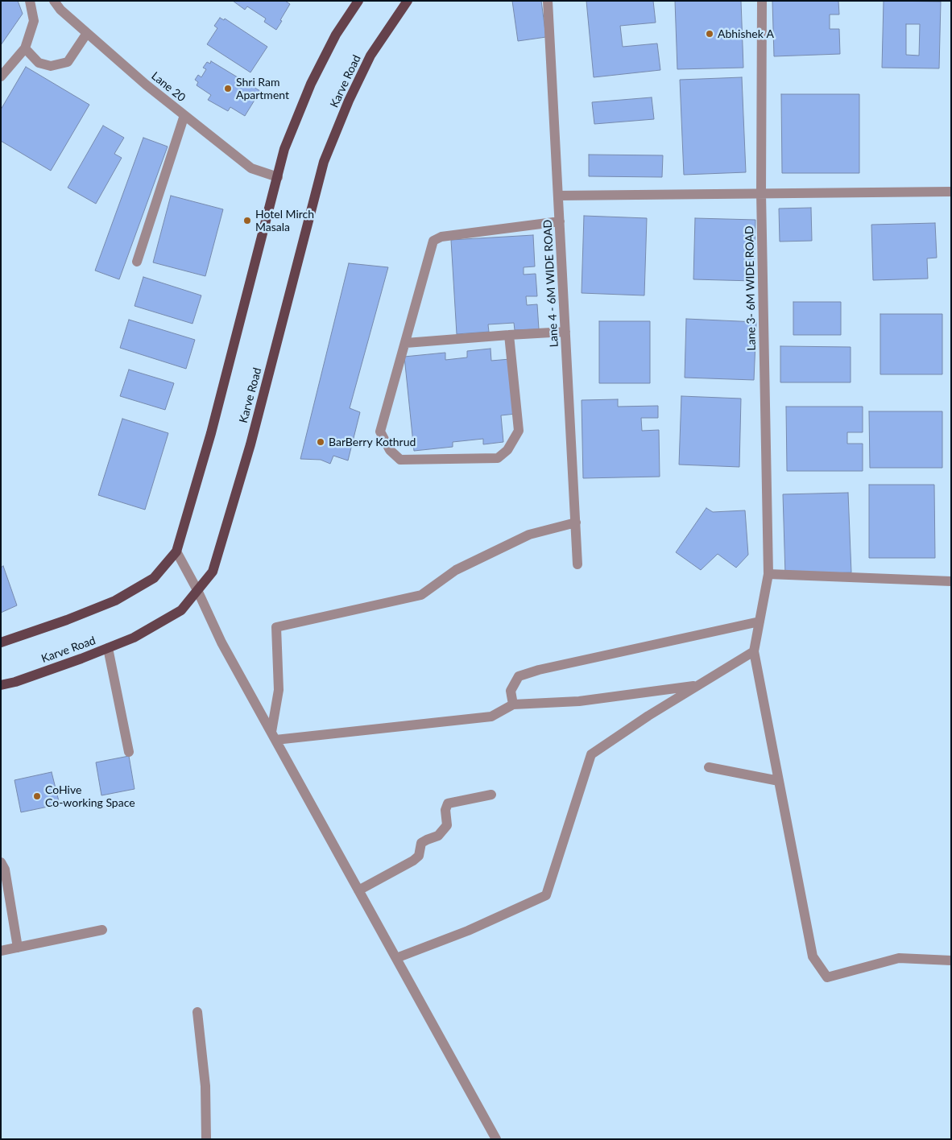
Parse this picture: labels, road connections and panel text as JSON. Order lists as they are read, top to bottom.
{
  "streets": {
    "main road": ["Karve Road"],
    "street": ["Lane 20", "Lane 4 - 6M WIDE ROAD", "Lane 3- 6M WIDE ROAD"]
  },
  "places": [
    "Abhishek A",
    "Shri Ram Apartment",
    "Hotel Mirch Masala",
    "BarBerry Kothrud",
    "CoHive Co-working Space"
  ]
}
